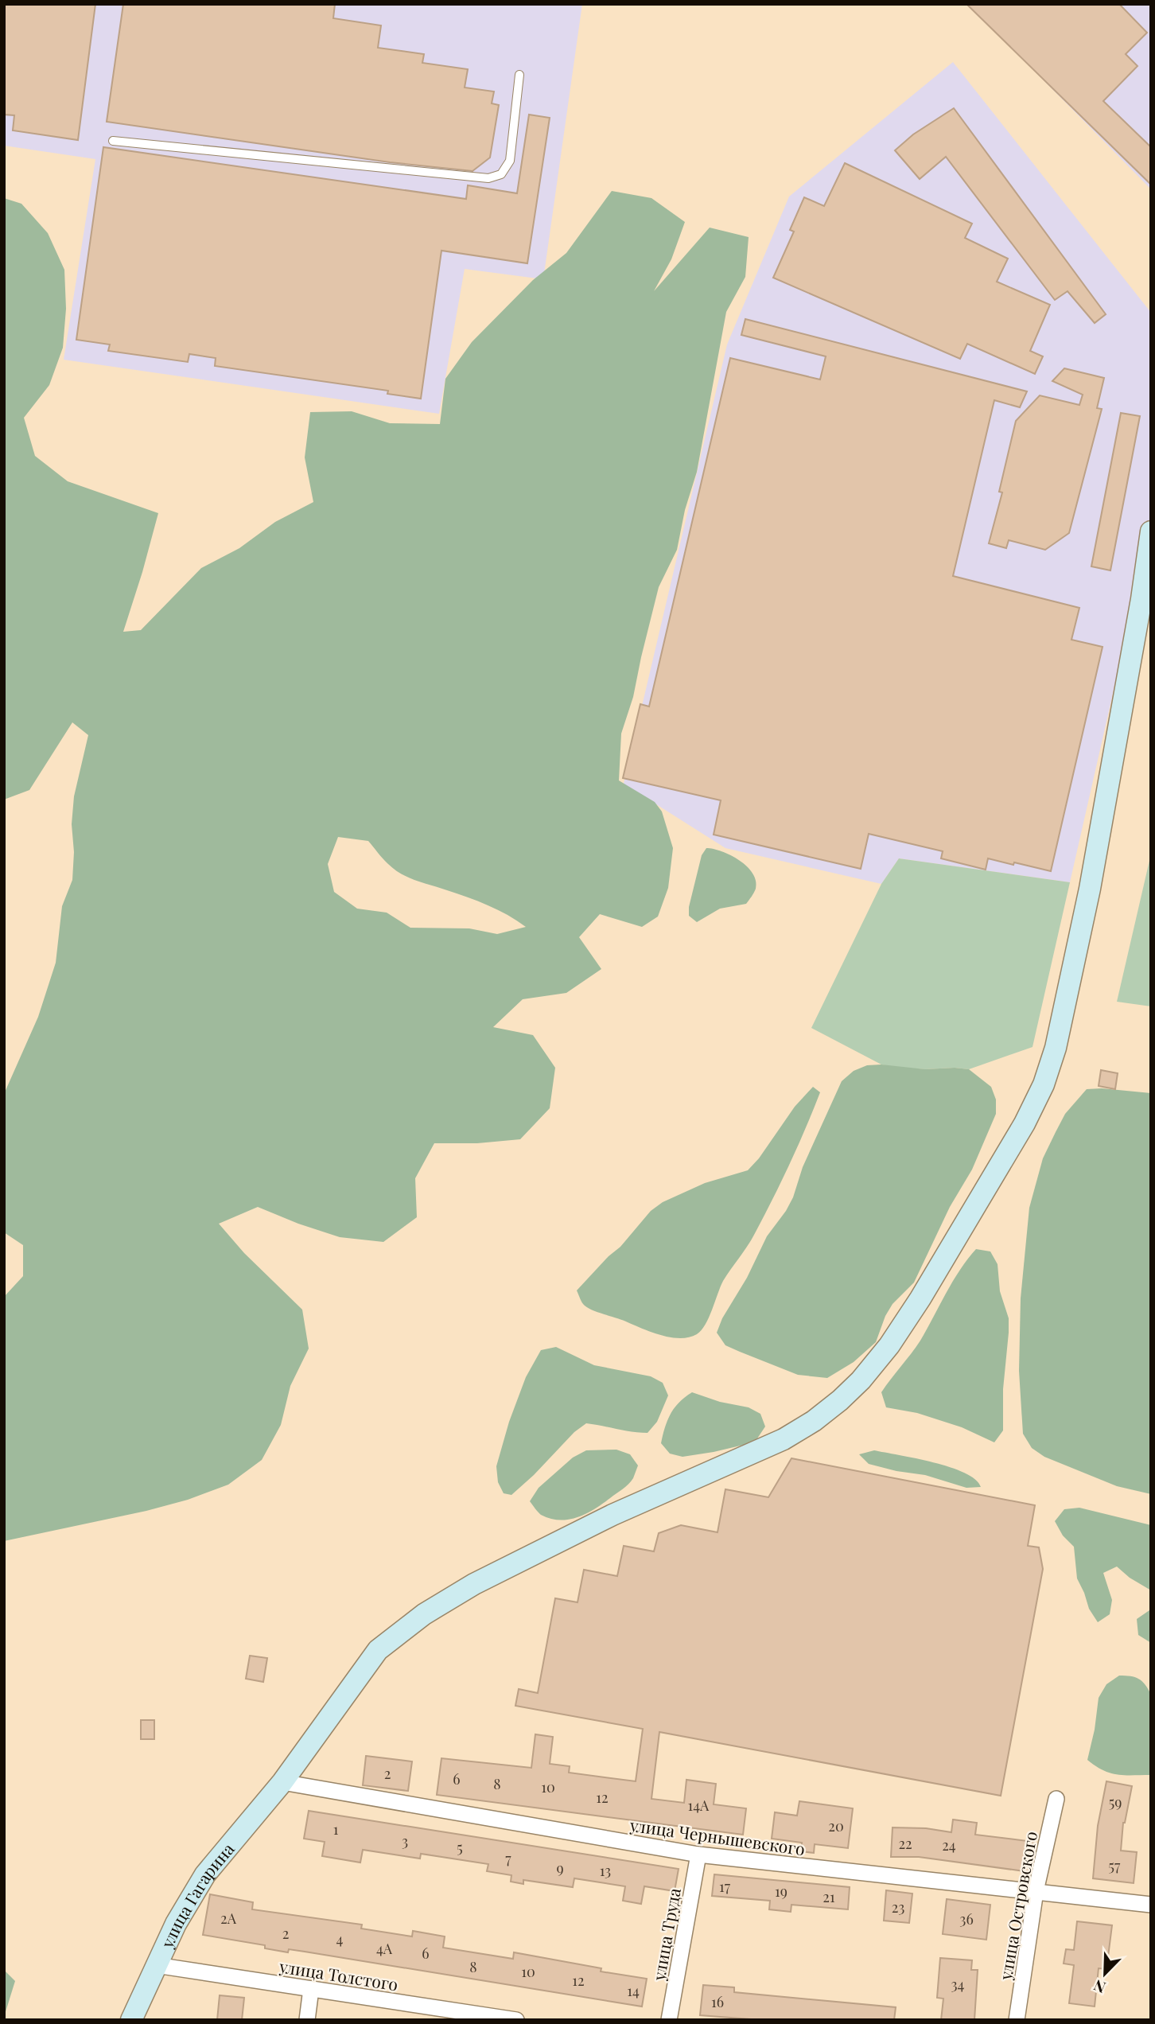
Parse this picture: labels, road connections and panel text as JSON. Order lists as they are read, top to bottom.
{
  "streets": {
    "street": [
      "улица Чернышевского",
      "улица Гагарина",
      "улица Островского",
      "улица Труда",
      "улица Толстого"
    ]
  },
  "crossings": [
    ["улица Чернышевского", "улица Гагарина"],
    ["улица Чернышевского", "улица Островского"],
    ["улица Чернышевского", "улица Труда"],
    ["улица Гагарина", "улица Толстого"]
  ],
  "house_numbers": [
    "2",
    "6",
    "8",
    "10",
    "12",
    "59",
    "14А",
    "20",
    "1",
    "3",
    "22",
    "24",
    "5",
    "7",
    "57",
    "9",
    "13",
    "17",
    "19",
    "21",
    "23",
    "2А",
    "36",
    "2",
    "4",
    "4А",
    "6",
    "8",
    "10",
    "12",
    "34",
    "14",
    "16"
  ],
  "north": "bottom left"
}
